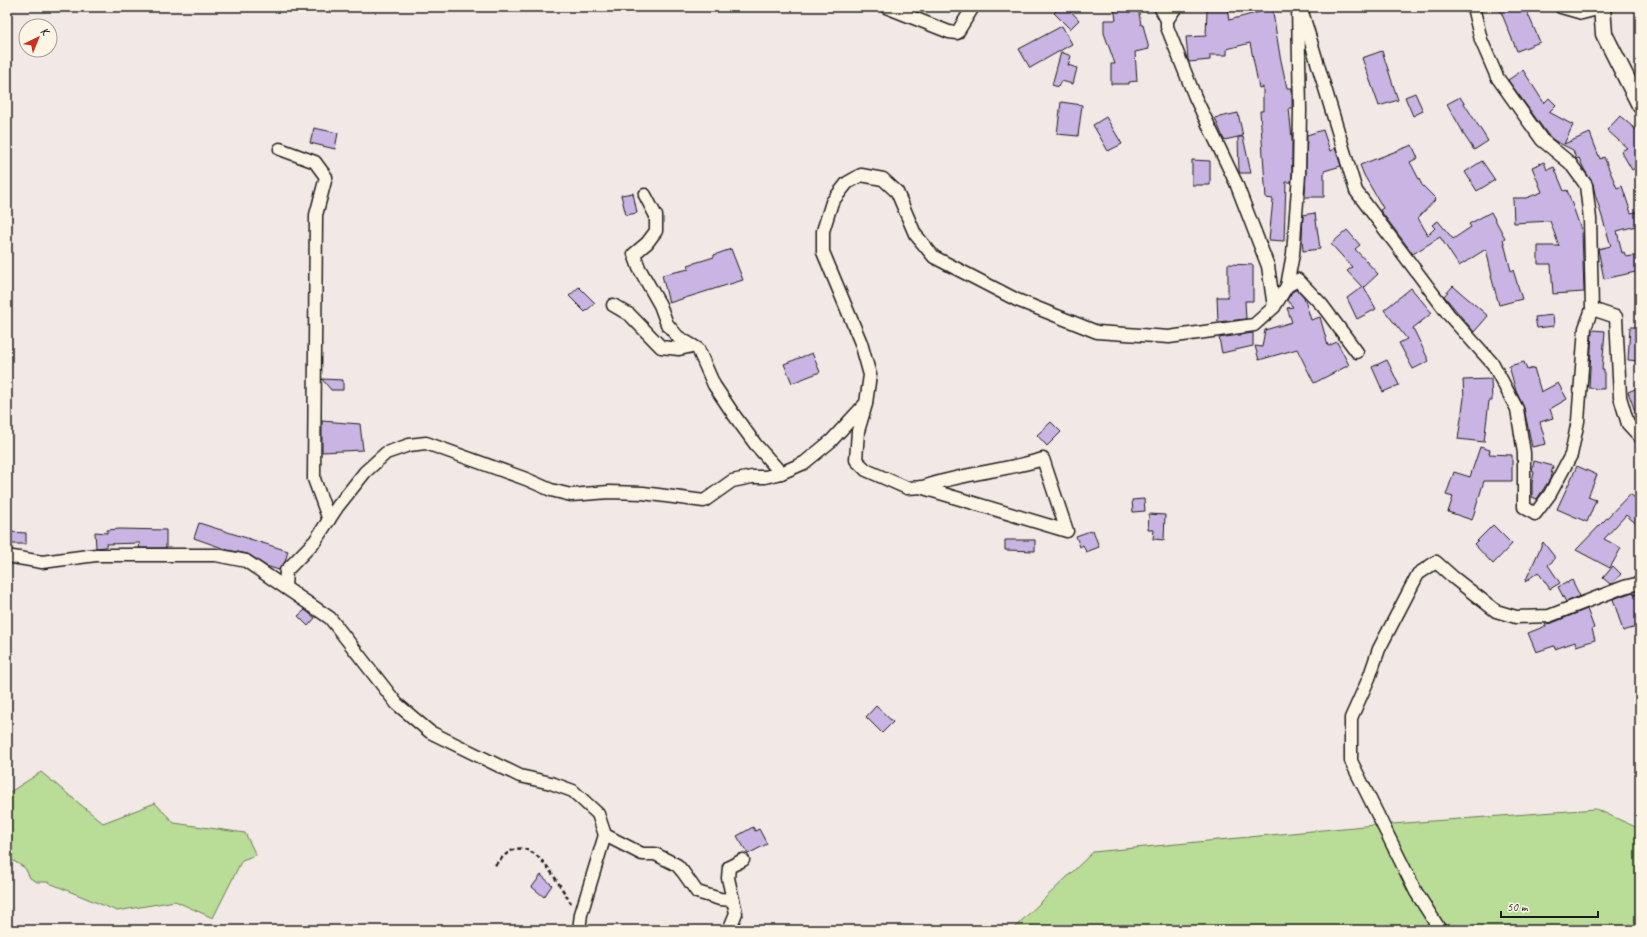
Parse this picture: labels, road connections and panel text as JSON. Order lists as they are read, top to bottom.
{
  "scale_bar": "50 m",
  "north": "top right"
}
